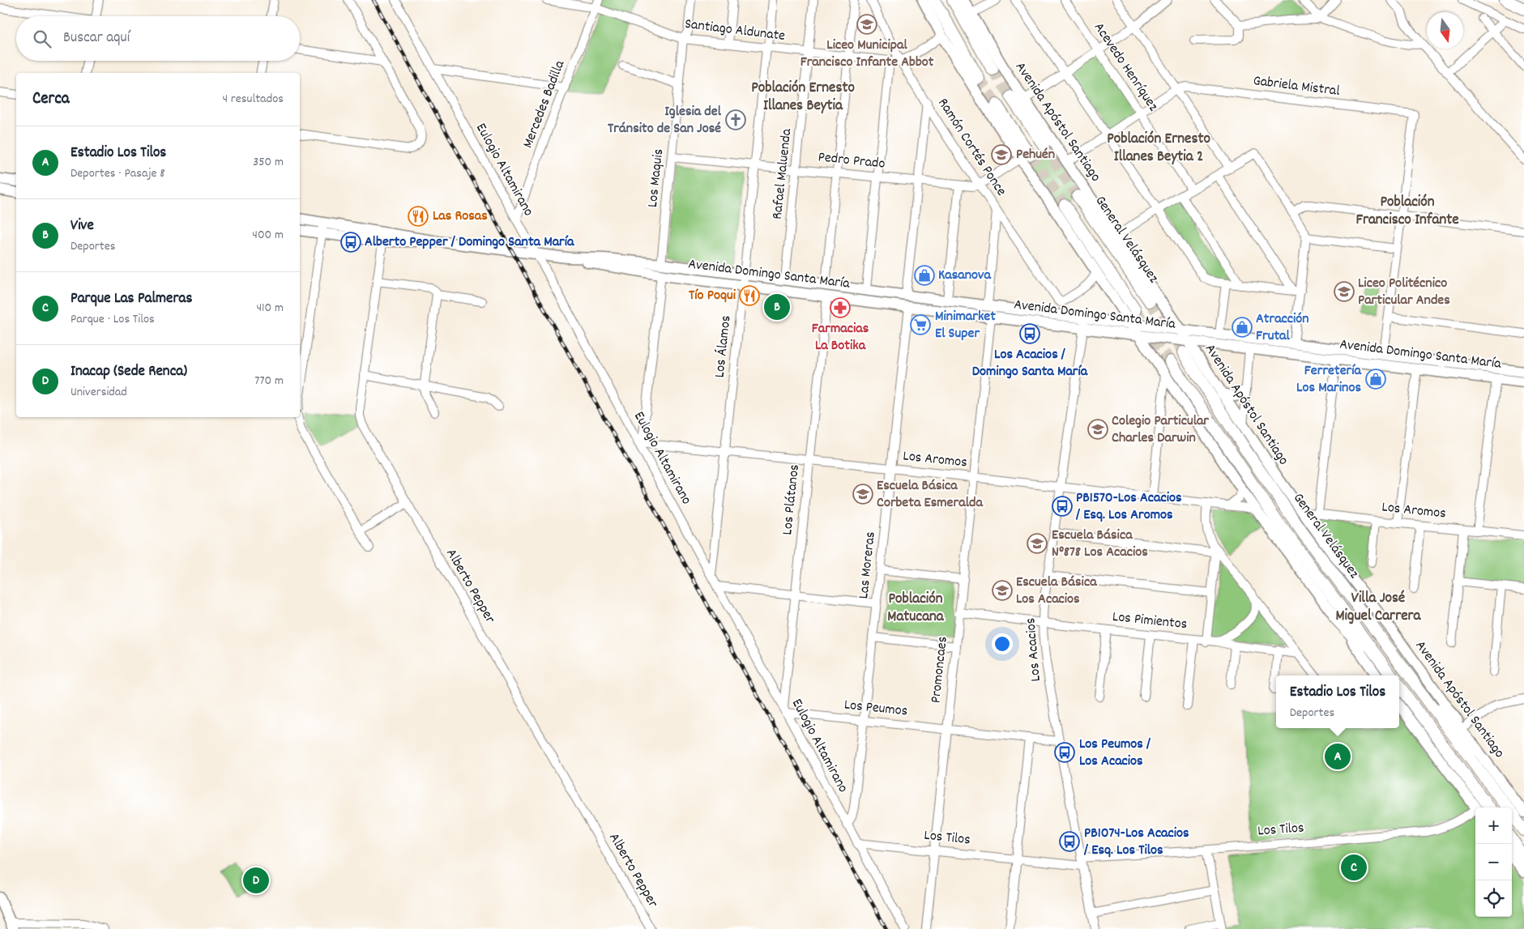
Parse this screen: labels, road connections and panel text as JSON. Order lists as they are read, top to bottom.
{
  "streets": {
    "highway": ["General Velásquez"],
    "main road": ["Avenida Apóstol Santiago", "Avenida Domingo Santa María"],
    "street": [
      "Santiago Aldunate",
      "Acevedo Henríquez",
      "Gabriela Mistral",
      "Mercedes Badilla",
      "Ramón Cortés Ponce",
      "Pedro Prado",
      "Eulogio Altamirano",
      "Rafael Maluenda",
      "Los Maquis",
      "Los Álamos",
      "Los Aromos",
      "Los Plátanos",
      "Las Moreras",
      "Alberto Pepper",
      "Los Pimientos",
      "Los Acacios",
      "Promoncaes",
      "Los Peumos",
      "Los Tilos"
    ]
  },
  "crossings": [
    ["Santiago Aldunate", "Mercedes Badilla"],
    ["Santiago Aldunate", "Ramón Cortés Ponce"],
    ["Santiago Aldunate", "Rafael Maluenda"],
    ["Santiago Aldunate", "Los Maquis"],
    ["Santiago Aldunate", "Los Álamos"],
    ["Mercedes Badilla", "Eulogio Altamirano"],
    ["Avenida Apóstol Santiago", "Avenida Domingo Santa María"],
    ["Avenida Apóstol Santiago", "Los Aromos"],
    ["Ramón Cortés Ponce", "Pedro Prado"],
    ["Pedro Prado", "Rafael Maluenda"],
    ["Pedro Prado", "Los Maquis"],
    ["Pedro Prado", "Los Álamos"],
    ["Eulogio Altamirano", "Avenida Domingo Santa María"],
    ["Eulogio Altamirano", "Los Álamos"],
    ["Eulogio Altamirano", "Los Aromos"],
    ["Eulogio Altamirano", "Los Plátanos"],
    ["Eulogio Altamirano", "Las Moreras"],
    ["Eulogio Altamirano", "Los Peumos"],
    ["Eulogio Altamirano", "Los Tilos"],
    ["Rafael Maluenda", "Avenida Domingo Santa María"],
    ["Los Maquis", "Avenida Domingo Santa María"],
    ["Avenida Domingo Santa María", "Los Álamos"],
    ["Avenida Domingo Santa María", "Los Plátanos"],
    ["Avenida Domingo Santa María", "Las Moreras"],
    ["Avenida Domingo Santa María", "Alberto Pepper"],
    ["Avenida Domingo Santa María", "Los Acacios"],
    ["Avenida Domingo Santa María", "Promoncaes"],
    ["Los Álamos", "Los Aromos"],
    ["Los Aromos", "Los Plátanos"],
    ["Los Aromos", "Las Moreras"],
    ["Los Aromos", "Los Acacios"],
    ["Los Aromos", "Promoncaes"],
    ["Los Plátanos", "Los Peumos"],
    ["Las Moreras", "Los Peumos"],
    ["Los Pimientos", "Los Acacios"],
    ["Los Pimientos", "Promoncaes"],
    ["Los Acacios", "Los Peumos"],
    ["Los Acacios", "Los Tilos"],
    ["Promoncaes", "Los Peumos"],
    ["Promoncaes", "Los Tilos"]
  ],
  "districts": [
    "Población Ernesto Illanes Beytia",
    "Población Ernesto Illanes Beytia 2",
    "Población Francisco Infante",
    "Villa José Miguel Carrera",
    "Población Matucana"
  ],
  "places": {
    "school or university": [
      "Liceo Municipal Francisco Infante Abbot",
      "Pehuén",
      "Liceo Politécnico Particular Andes",
      "Colegio Particular Charles Darwin",
      "Escuela Básica Corbeta Esmeralda",
      "Escuela Básica N°878 Los Acacios",
      "Escuela Básica Los Acacios"
    ],
    "church": ["Iglesia del Tránsito de San José"],
    "restaurant": ["Las Rosas", "Tío Poqui"],
    "bus stop": [
      "Alberto Pepper / Domingo Santa María",
      "Los Acacios / Domingo Santa María",
      "PB1570-Los Acacios / Esq. Los Aromos",
      "Los Peumos / Los Acacios",
      "PB1074-Los Acacios / Esq. Los Tilos"
    ],
    "shop": ["Kasanova", "Atracción Frutal", "Ferretería Los Marinos"],
    "pharmacy": ["Farmacias La Botika"],
    "supermarket": ["Minimarket El Super"]
  },
  "north": "bottom",
  "page": {
    "search": "Buscar aquí",
    "heading": ["Cerca", "4 resultados"],
    "list": [
      {
        "mark": "A",
        "name": "Estadio Los Tilos",
        "note": "Deportes · Pasaje 8",
        "value": "350 m"
      },
      {
        "mark": "B",
        "name": "Vive",
        "note": "Deportes",
        "value": "400 m"
      },
      {
        "mark": "C",
        "name": "Parque Las Palmeras",
        "note": "Parque · Los Tilos",
        "value": "410 m"
      },
      {
        "mark": "D",
        "name": "Inacap (Sede Renca)",
        "note": "Universidad",
        "value": "770 m"
      }
    ],
    "pins": [
      "B",
      "A",
      "C",
      "D"
    ],
    "popup": ["Estadio Los Tilos", "Deportes"],
    "map_buttons": ["+", "−"]
  }
}
